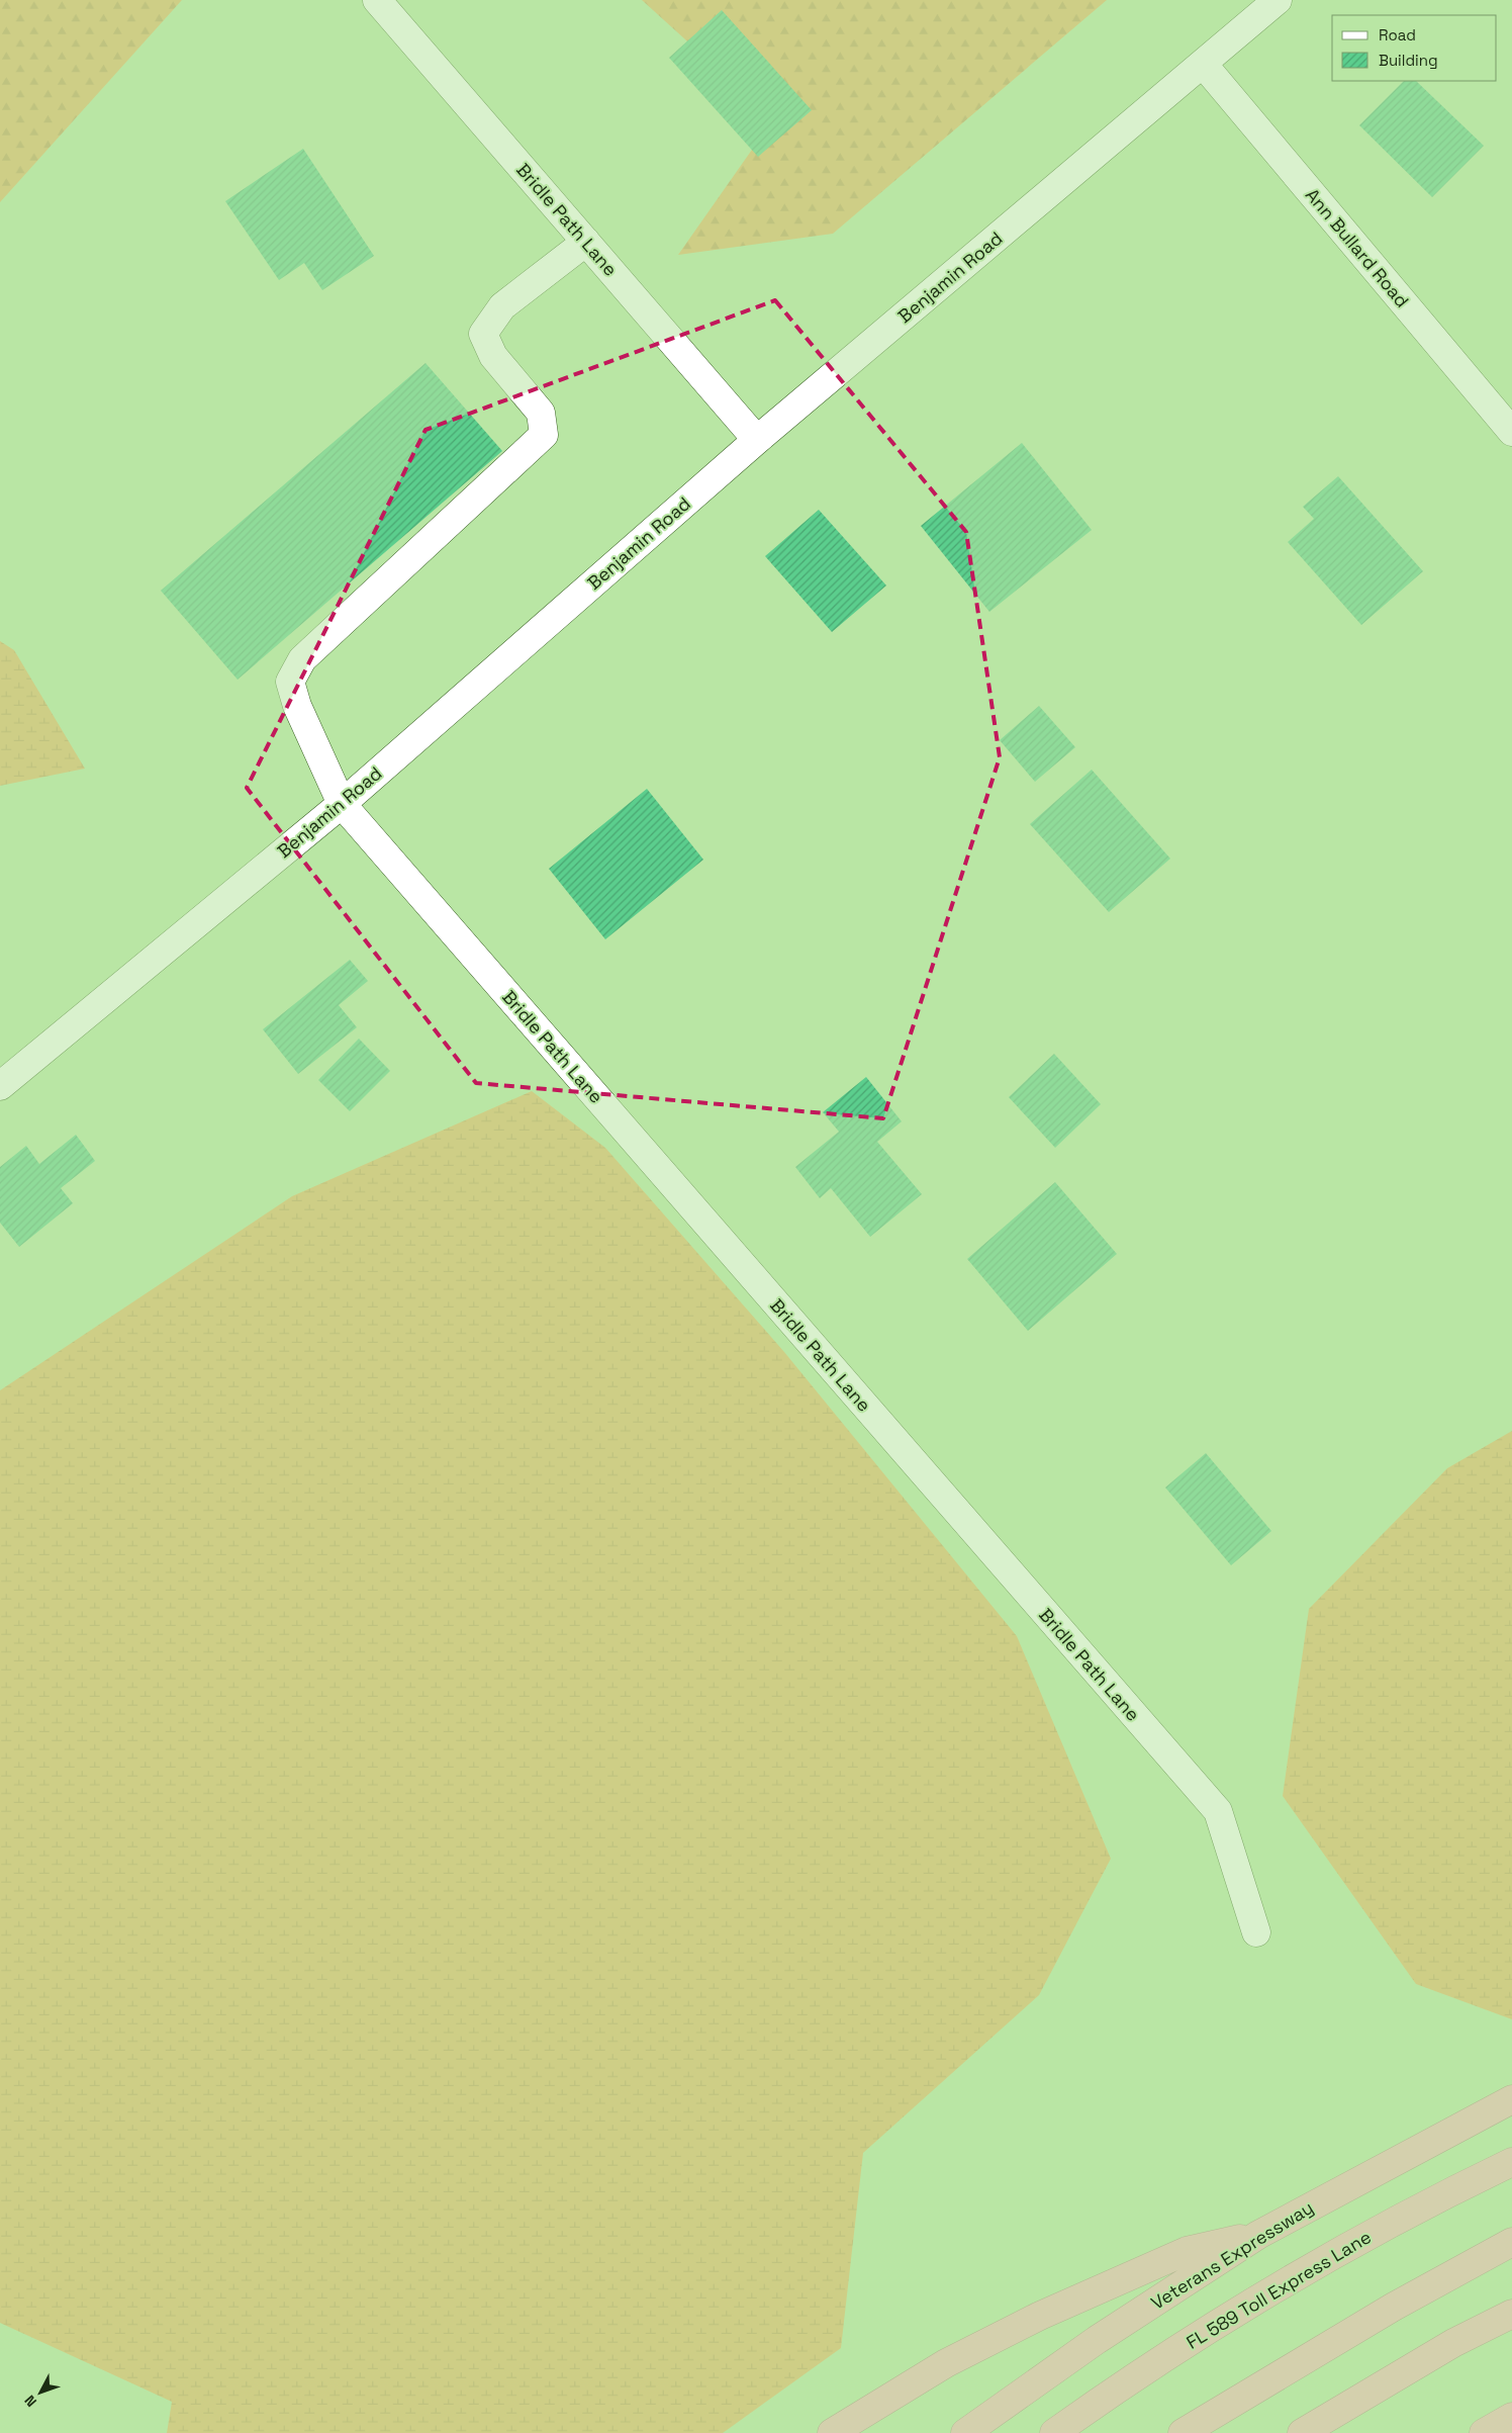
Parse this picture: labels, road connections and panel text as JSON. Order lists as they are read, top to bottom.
{
  "streets": {
    "highway": ["Veterans Expressway", "FL 589 Toll Express Lane"],
    "street": ["Bridle Path Lane", "Ann Bullard Road", "Benjamin Road"]
  },
  "crossings": [
    ["Bridle Path Lane", "Benjamin Road"],
    ["Ann Bullard Road", "Benjamin Road"]
  ],
  "legend": ["Road", "Building"],
  "north": "bottom left"
}
